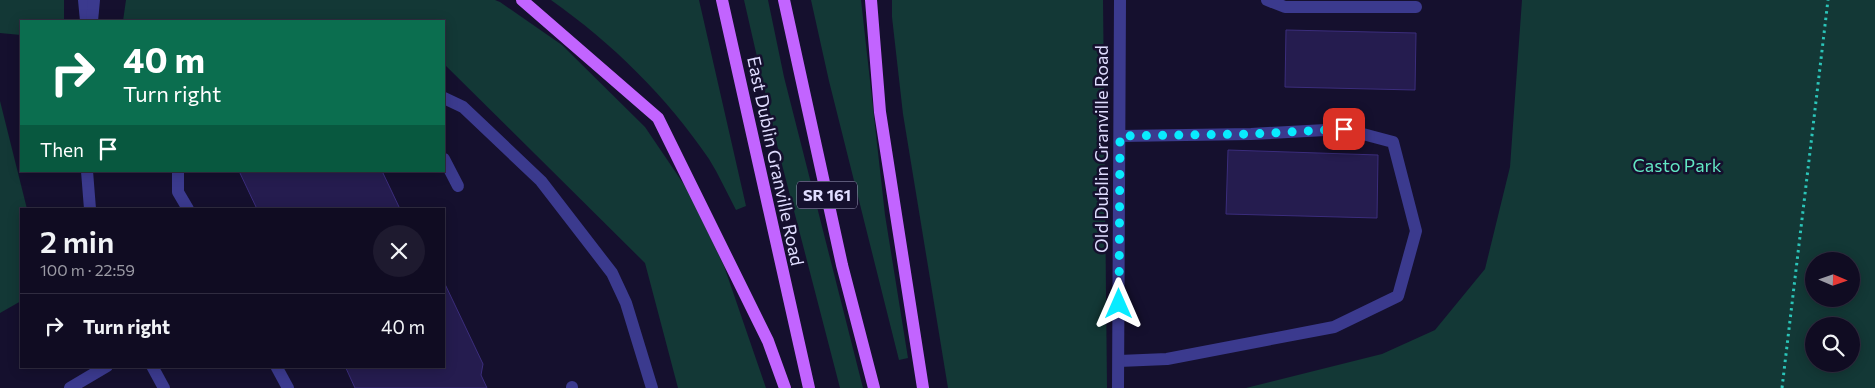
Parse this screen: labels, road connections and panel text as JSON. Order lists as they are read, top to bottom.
{
  "streets": {
    "main road": ["East Dublin Granville Road", "SR 161"],
    "street": ["Old Dublin Granville Road"]
  },
  "parks": ["Casto Park"],
  "north": "right",
  "page": {
    "turn": ["40 m", "Turn right"],
    "then": "Then",
    "heading": ["2 min", "100 m · 22:59"],
    "list": [
      {
        "name": "Turn right",
        "value": "40 m"
      }
    ]
  }
}
